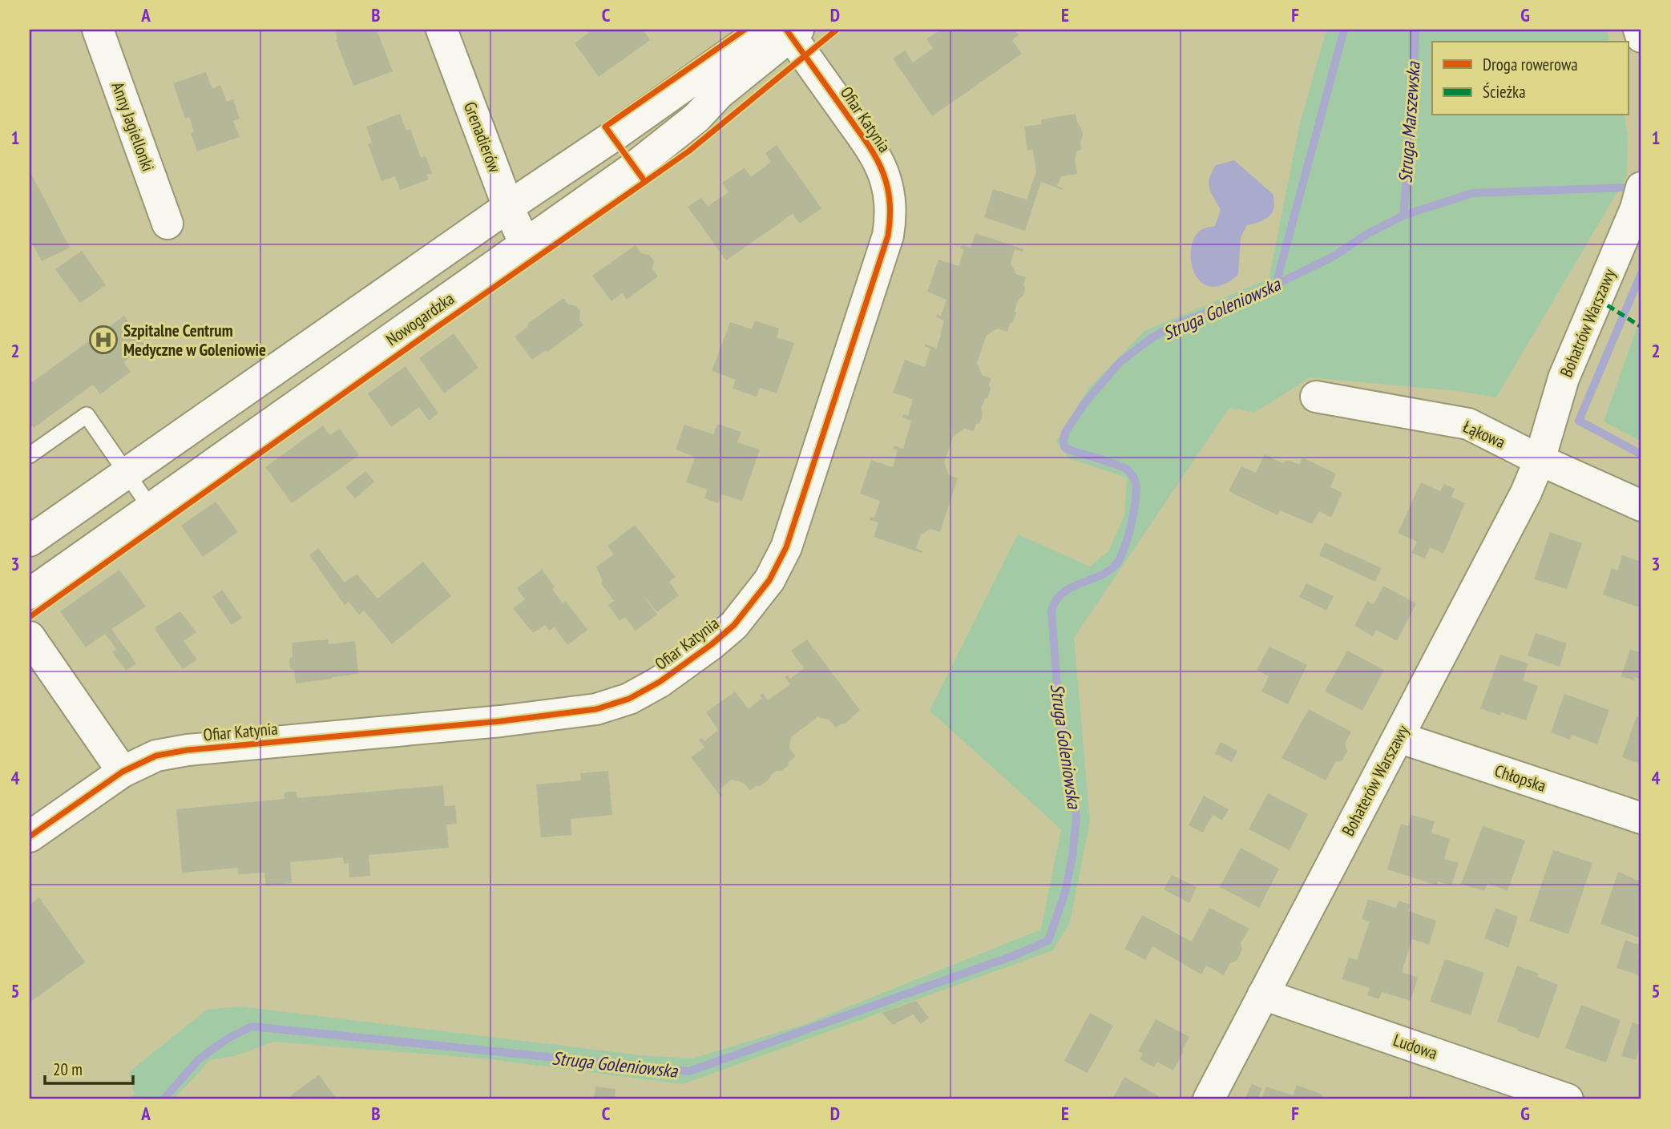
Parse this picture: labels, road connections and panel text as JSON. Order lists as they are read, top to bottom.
{
  "streets": {
    "street": [
      "Ofiar Katynia",
      "Anny Jagiellonki",
      "Grenadierów",
      "Nowogardzka",
      "Bohatrów Warszawy",
      "Łąkowa",
      "Chłopska",
      "Bohaterów Warszawy",
      "Ludowa"
    ]
  },
  "crossings": [
    ["Ofiar Katynia", "Nowogardzka"],
    ["Grenadierów", "Nowogardzka"],
    ["Bohatrów Warszawy", "Łąkowa"],
    ["Bohatrów Warszawy", "Bohaterów Warszawy"],
    ["Łąkowa", "Bohaterów Warszawy"],
    ["Chłopska", "Bohaterów Warszawy"],
    ["Bohaterów Warszawy", "Ludowa"]
  ],
  "water": ["Struga Marszewska", "Struga Goleniowska"],
  "places": {
    "hospital": ["Szpitalne Centrum Medyczne w Goleniowie"]
  },
  "legend": ["Droga rowerowa", "Ścieżka"],
  "scale_bar": "20 m",
  "grid": {
    "columns": [
      "A",
      "B",
      "C",
      "D",
      "E",
      "F",
      "G"
    ],
    "rows": [
      "1",
      "2",
      "3",
      "4",
      "5"
    ]
  }
}
